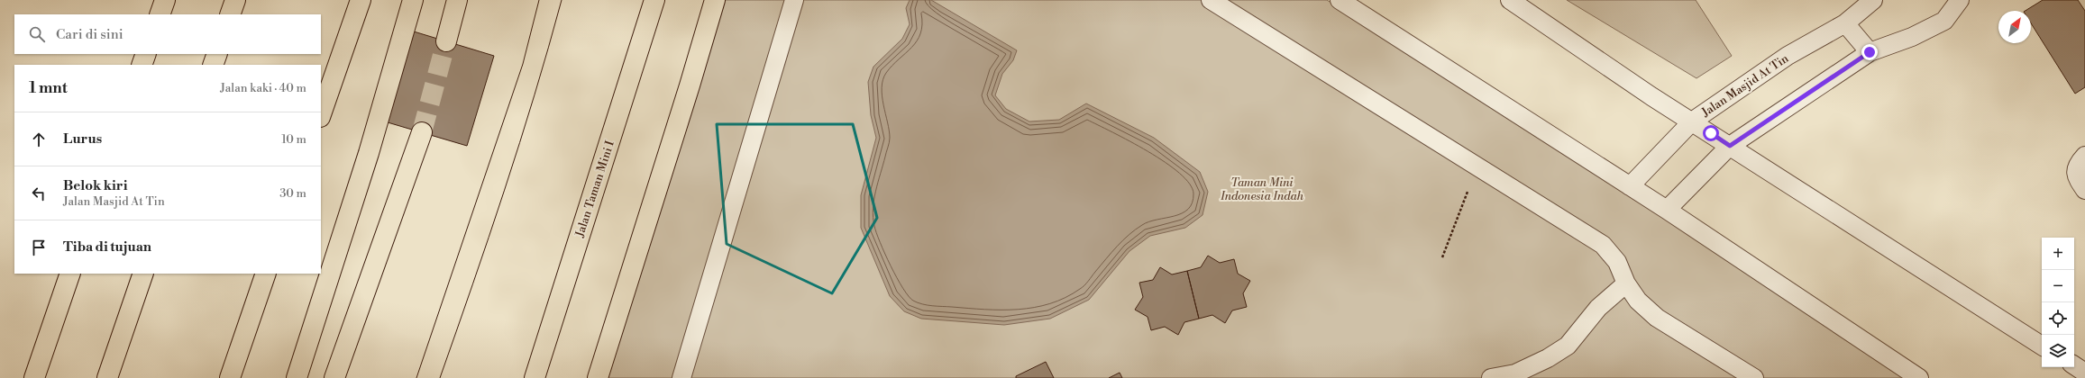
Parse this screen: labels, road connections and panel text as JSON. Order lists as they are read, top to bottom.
{
  "streets": {
    "main road": ["Jalan Taman Mini I"],
    "lane": ["Jalan Masjid At Tin"]
  },
  "parks": ["Taman Mini Indonesia Indah"],
  "north": "top right",
  "page": {
    "search": "Cari di sini",
    "heading": ["1 mnt", "Jalan kaki · 40 m"],
    "list": [
      ["Lurus", "10 m"],
      ["Belok kiri", "Jalan Masjid At Tin", "30 m"],
      "Tiba di tujuan"
    ],
    "map_buttons": ["+", "−"]
  }
}
